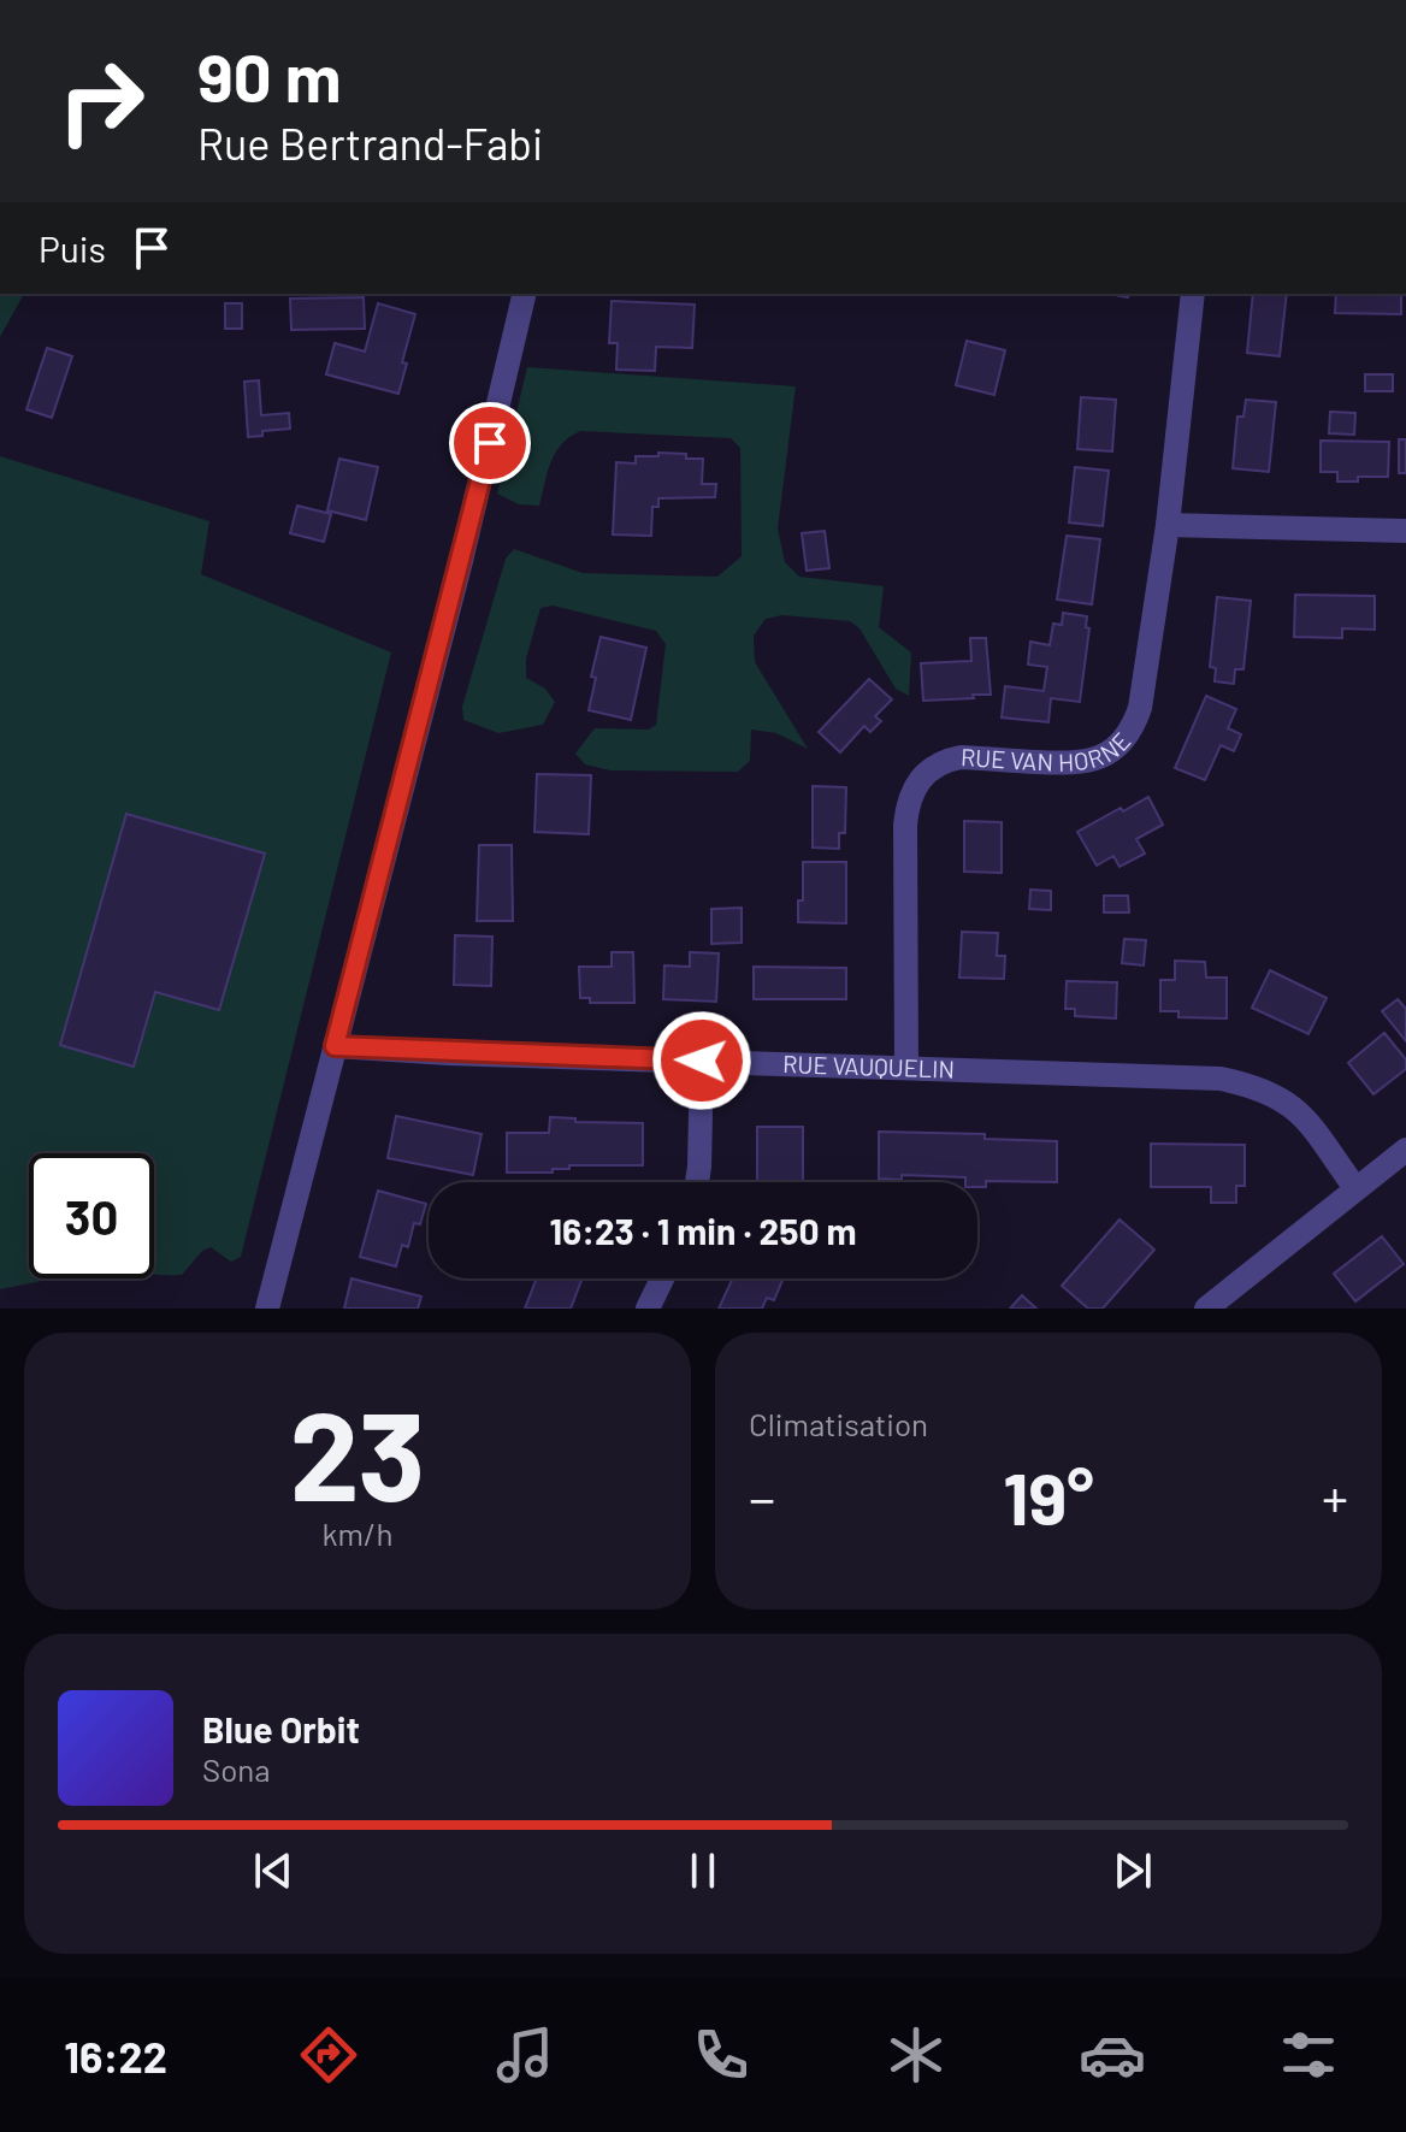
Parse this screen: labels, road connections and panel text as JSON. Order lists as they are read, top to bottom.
{
  "streets": {
    "street": ["RUE VAN HORNE", "RUE VAUQUELIN"]
  },
  "crossings": [
    ["RUE VAN HORNE", "RUE VAUQUELIN"]
  ],
  "page": {
    "turn": ["90 m", "Rue Bertrand-Fabi"],
    "then": "Puis",
    "limit": "30",
    "trip": "16:23 · 1 min · 250 m",
    "tile": [
      ["23", "km/h"],
      "Climatisation"
    ],
    "heat": ["−", "19°", "+"],
    "song": ["Blue Orbit", "Sona"],
    "tabs": "16:22"
  }
}
